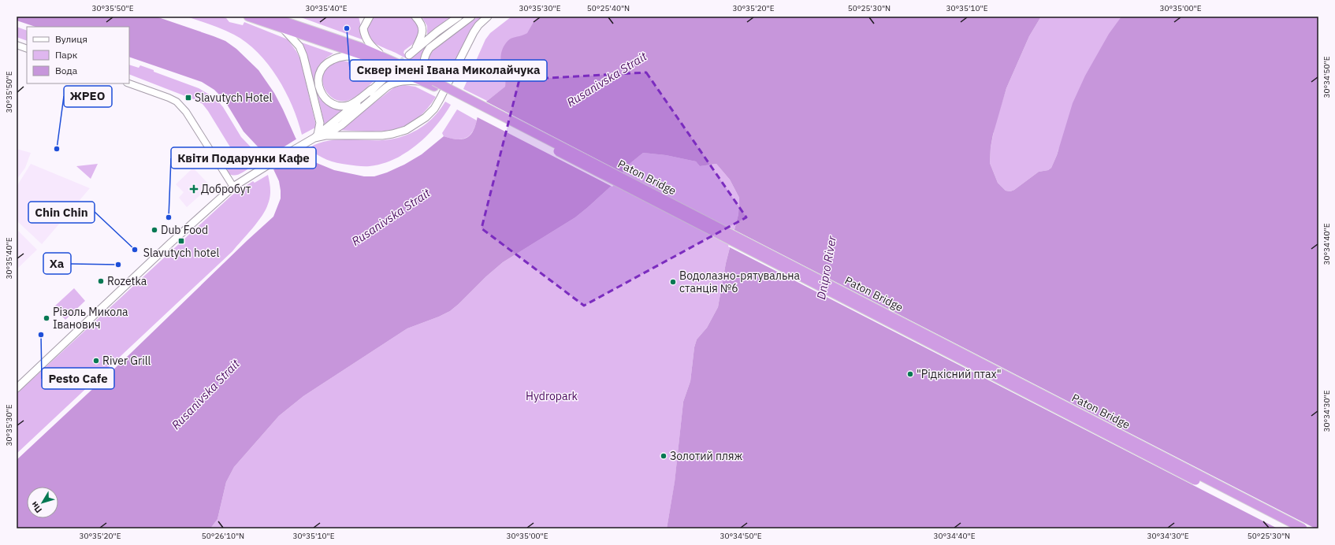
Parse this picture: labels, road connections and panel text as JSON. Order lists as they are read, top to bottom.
{
  "streets": {
    "highway": ["Paton Bridge"]
  },
  "water": ["Rusanivska Strait", "Dnipro River"],
  "parks": ["Hydropark"],
  "places": {
    "other": [
      "Сквер імені Івана Миколайчука",
      "ЖРЕО",
      "Квіти Подарунки Кафе",
      "Dub Food",
      "Chin Chin",
      "Ха",
      "Rozetka",
      "Водолазно-рятувальна станція №6",
      "Різоль Микола Іванович",
      "Pesto Cafe",
      "River Grill",
      "\"Рідкісний птах\"",
      "Золотий пляж"
    ],
    "transit": ["Slavutych Hotel", "Slavutych hotel"],
    "health": ["Добробут"]
  },
  "legend": ["Вулиця", "Парк", "Вода"],
  "north": "bottom left",
  "coordinates": [
    "30°35'50\"E",
    "30°35'40\"E",
    "30°35'30\"E",
    "50°25'40\"N",
    "30°35'20\"E",
    "50°25'30\"N",
    "30°35'10\"E",
    "30°35'00\"E",
    "30°34'50\"E",
    "30°34'40\"E",
    "30°34'30\"E",
    "50°26'10\"N"
  ]
}
